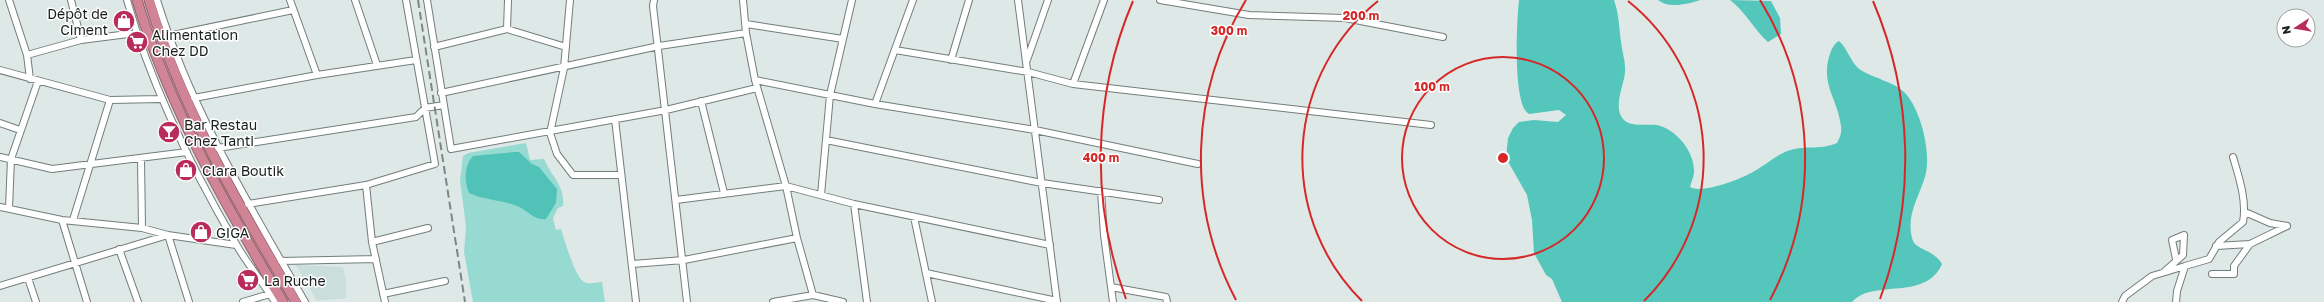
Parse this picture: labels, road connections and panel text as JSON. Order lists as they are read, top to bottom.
{
  "places": {
    "shop": ["Dépôt de Ciment", "Clara Boutik", "GIGA"],
    "supermarket": ["Alimentation Chez DD", "La Ruche"],
    "bar": ["Bar Restau Chez Tanti"]
  },
  "north": "left",
  "rings": [
    "200 m",
    "300 m",
    "100 m",
    "400 m"
  ]
}
